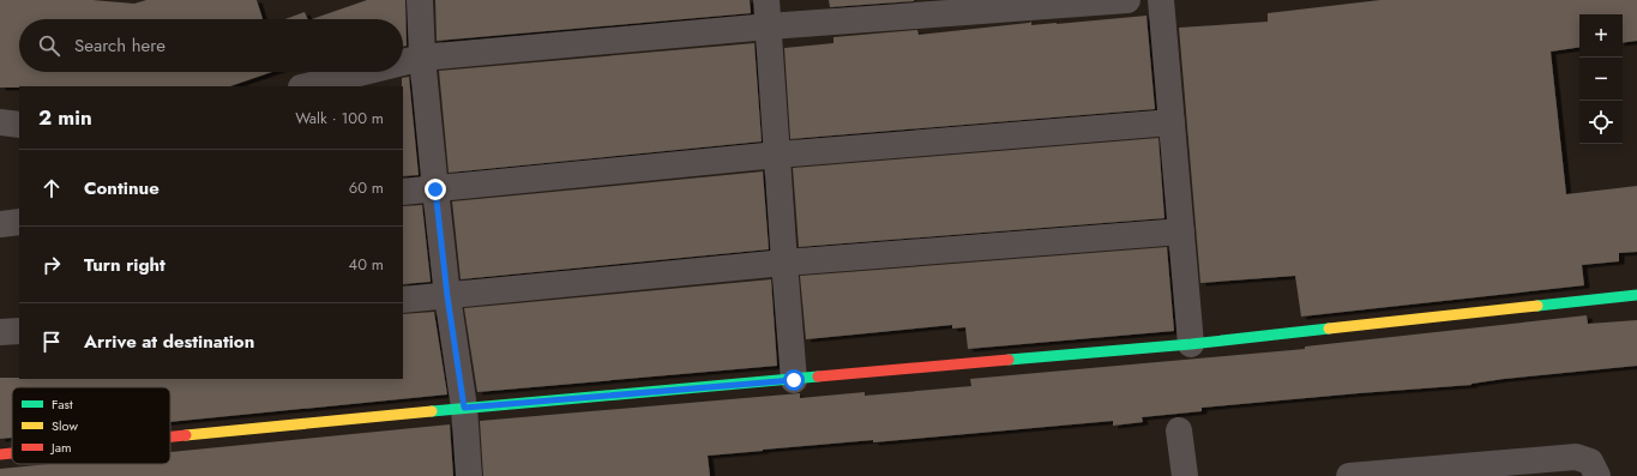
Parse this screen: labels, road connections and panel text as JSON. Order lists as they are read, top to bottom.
{
  "legend": ["Fast", "Slow", "Jam"],
  "page": {
    "map_buttons": ["+", "−"],
    "search": "Search here",
    "heading": ["2 min", "Walk · 100 m"],
    "list": [
      ["Continue", "60 m"],
      ["Turn right", "40 m"],
      "Arrive at destination"
    ]
  }
}
